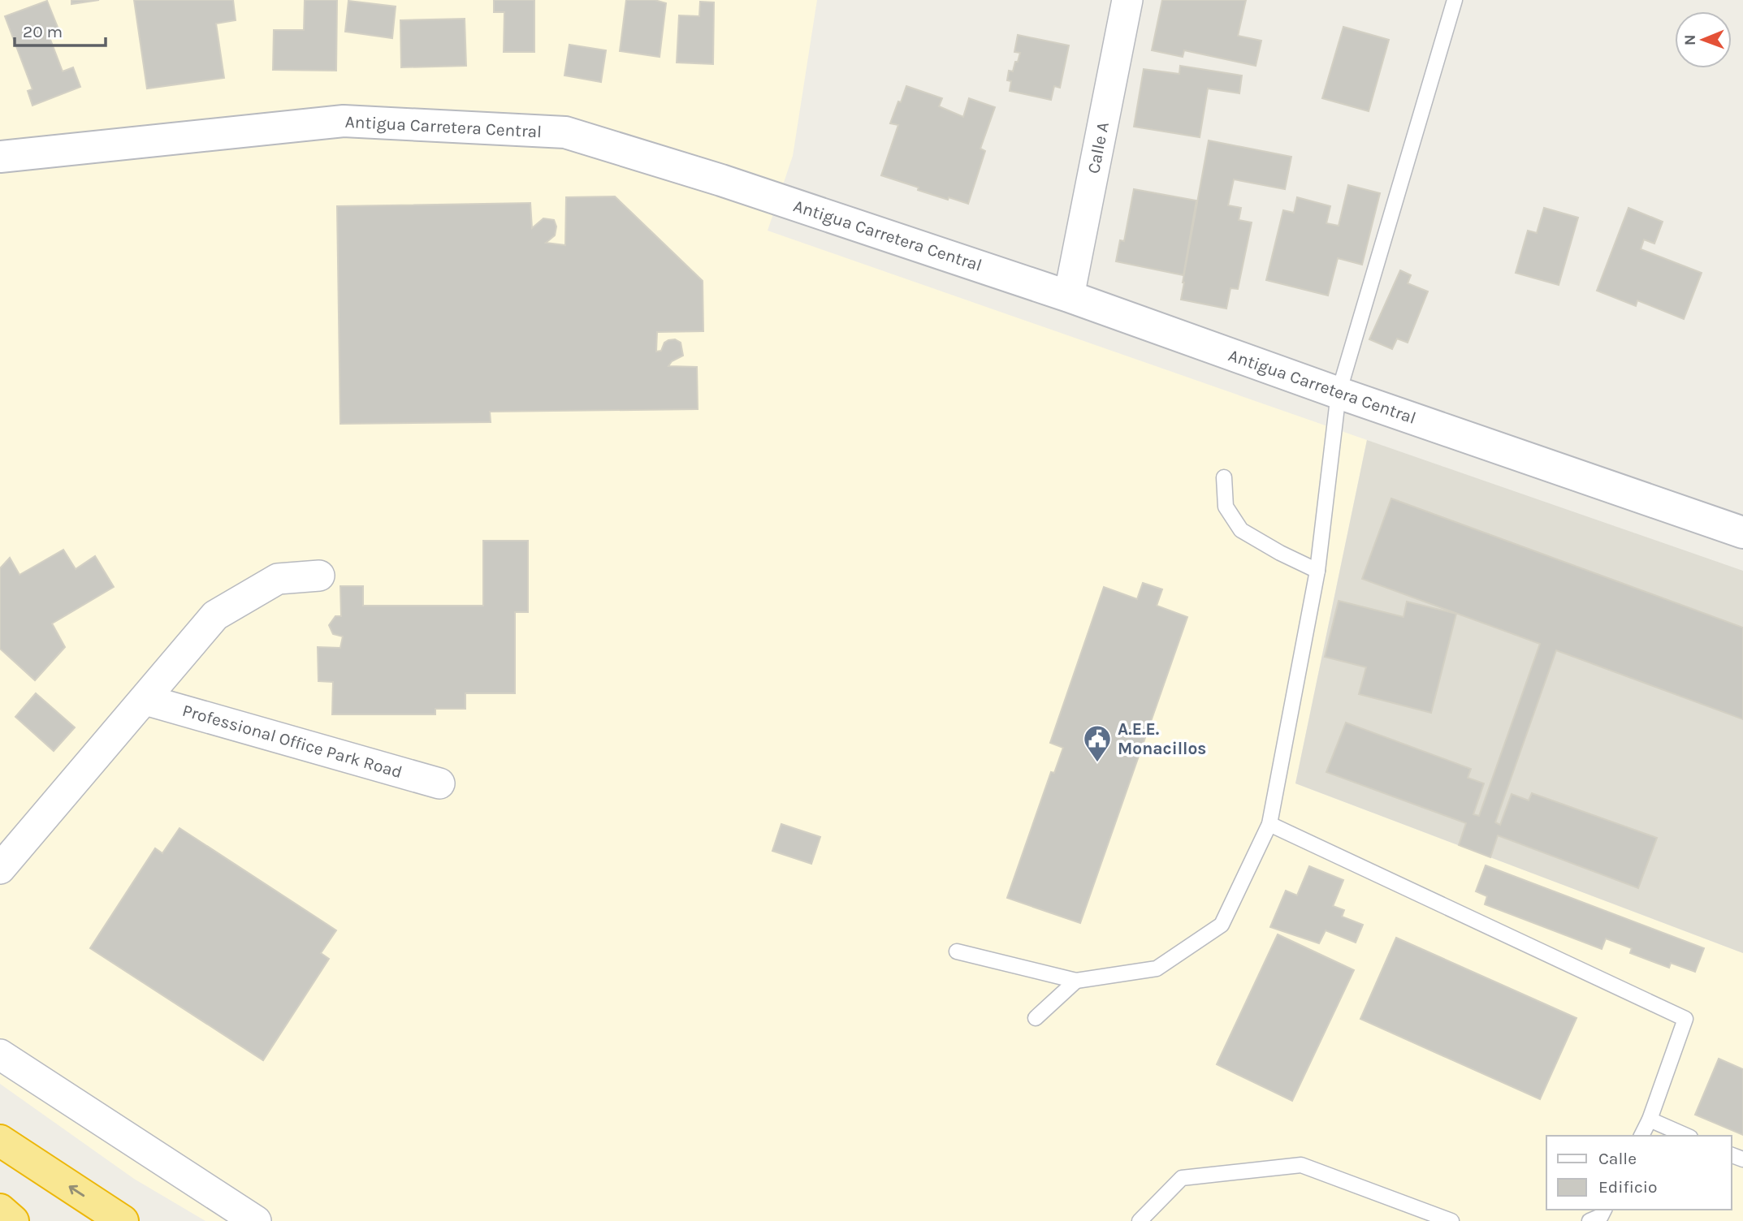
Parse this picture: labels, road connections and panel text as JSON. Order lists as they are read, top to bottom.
{
  "streets": {
    "street": ["Antigua Carretera Central", "Calle A", "Professional Office Park Road"]
  },
  "crossings": [
    ["Antigua Carretera Central", "Calle A"]
  ],
  "places": {
    "public building": ["A.E.E. Monacillos"]
  },
  "legend": ["Calle", "Edificio"],
  "scale_bar": "20 m",
  "north": "left"
}
